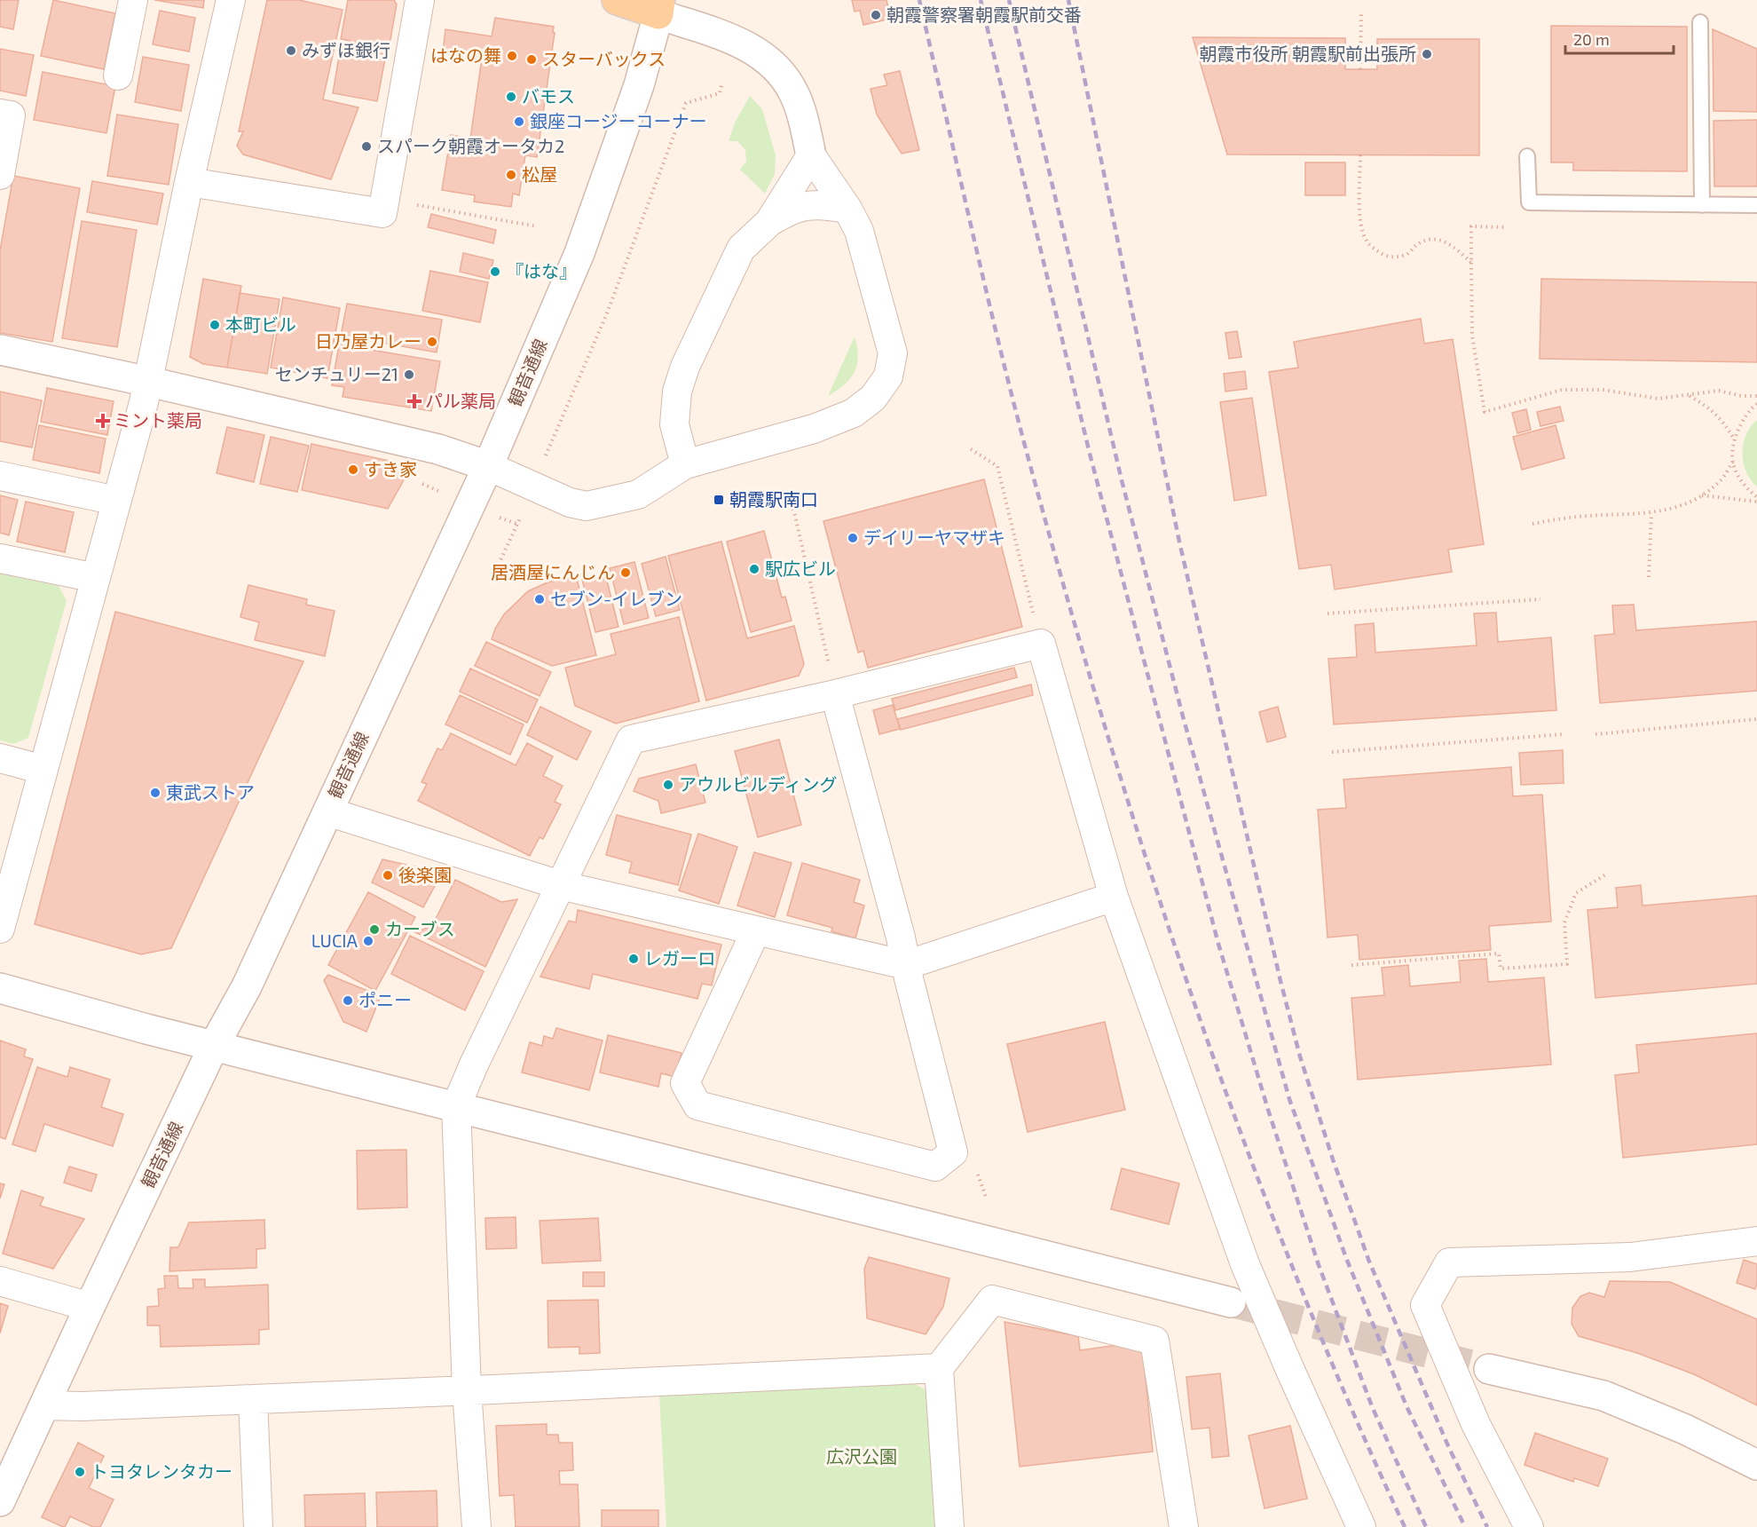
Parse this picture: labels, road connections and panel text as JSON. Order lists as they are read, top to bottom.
{
  "streets": {
    "street": ["観音通線"]
  },
  "parks": ["広沢公園"],
  "places": {
    "other": [
      "朝霞警察署朝霞駅前交番",
      "みずほ銀行",
      "朝霞市役所 朝霞駅前出張所",
      "はなの舞",
      "スターバックス",
      "バモス",
      "銀座コージーコーナー",
      "スパーク朝霞オータカ2",
      "松屋",
      "『はな』",
      "本町ビル",
      "日乃屋カレー",
      "センチュリー21",
      "すき家",
      "デイリーヤマザキ",
      "駅広ビル",
      "居酒屋にんじん",
      "セブン-イレブン",
      "アウルビルディング",
      "東武ストア",
      "後楽園",
      "カーブス",
      "LUCIA",
      "レガーロ",
      "ポニー",
      "トヨタレンタカー"
    ],
    "health": ["パル薬局", "ミント薬局"],
    "transit": ["朝霞駅南口"]
  },
  "scale_bar": "20 m"
}
